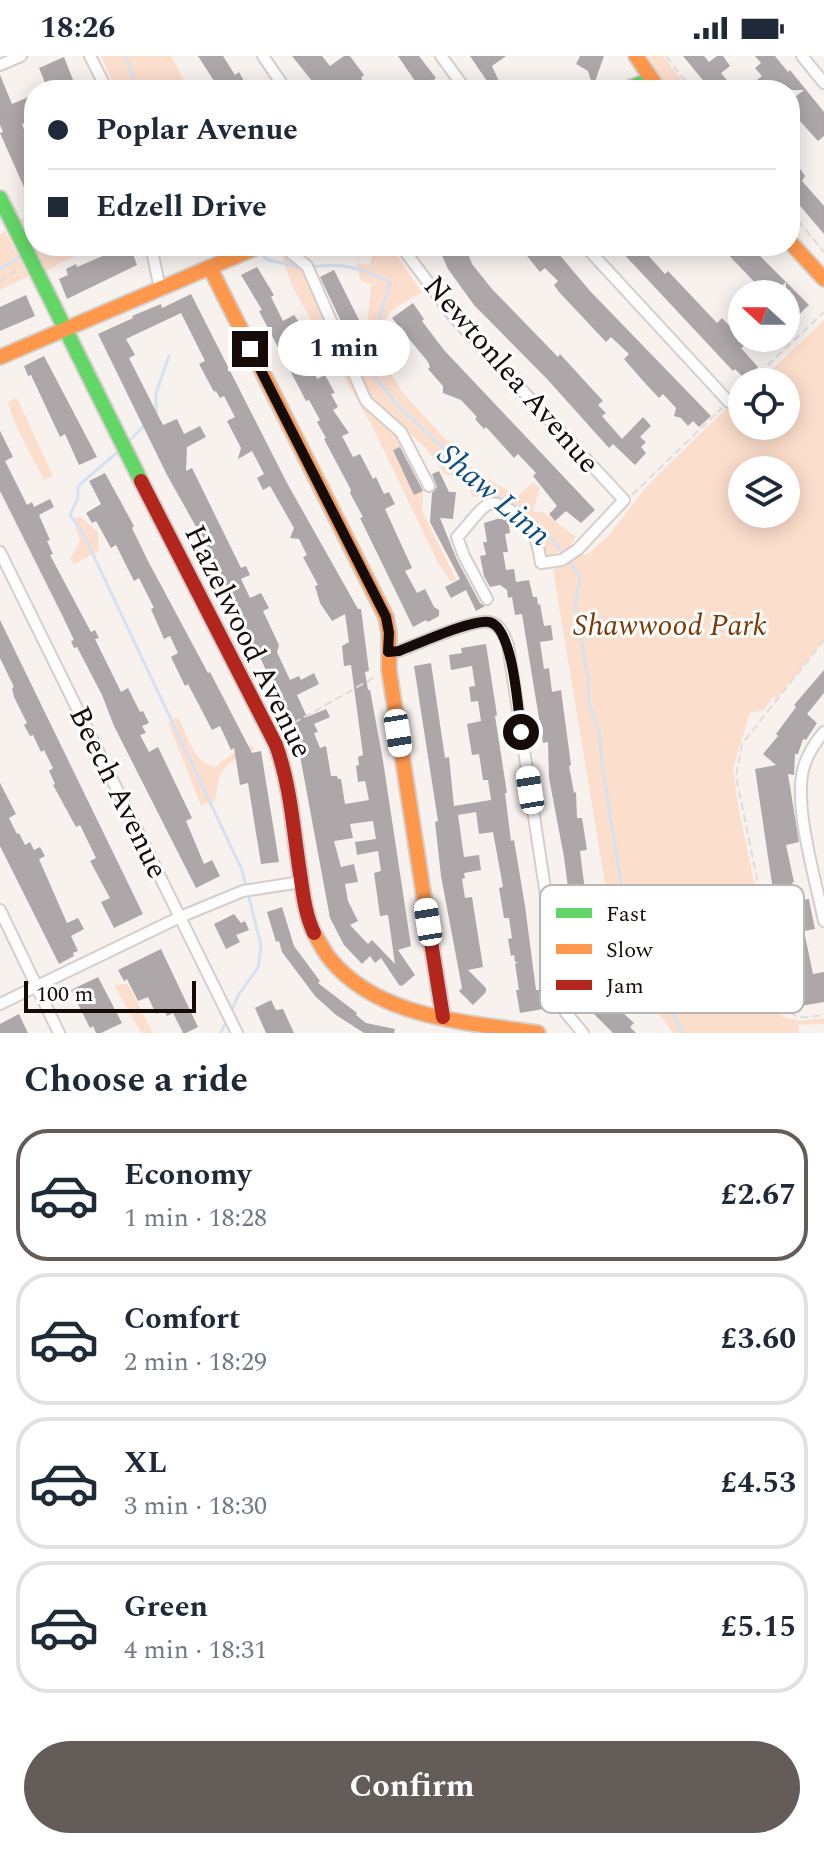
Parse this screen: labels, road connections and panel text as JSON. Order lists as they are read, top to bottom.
{
  "streets": {
    "street": ["Newtonlea Avenue", "Hazelwood Avenue", "Beech Avenue"]
  },
  "water": ["Shaw Linn"],
  "parks": ["Shawwood Park"],
  "legend": ["Fast", "Slow", "Jam"],
  "scale_bar": "100 m",
  "north": "left",
  "page": {
    "status": "18:26",
    "banner": ["Poplar Avenue", "Edzell Drive"],
    "bubble": "1 min",
    "scale": "100 m",
    "heading": "Choose a ride",
    "list": [
      {
        "name": "Economy",
        "note": "1 min · 18:28",
        "value": "£2.67"
      },
      {
        "name": "Comfort",
        "note": "2 min · 18:29",
        "value": "£3.60"
      },
      {
        "name": "XL",
        "note": "3 min · 18:30",
        "value": "£4.53"
      },
      {
        "name": "Green",
        "note": "4 min · 18:31",
        "value": "£5.15"
      }
    ],
    "buttons": "Confirm"
  }
}
